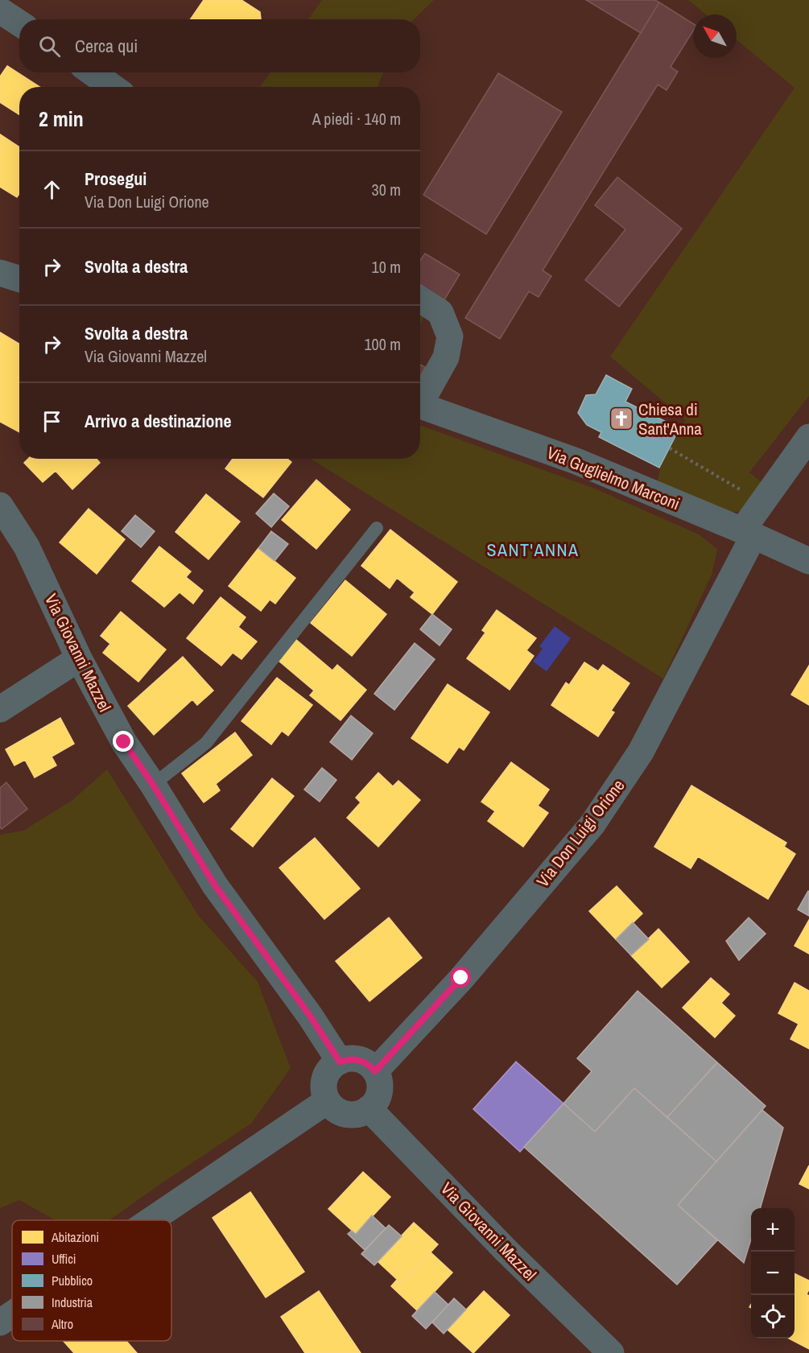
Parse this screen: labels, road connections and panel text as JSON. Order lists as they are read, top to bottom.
{
  "streets": {
    "street": ["Via Guglielmo Marconi", "Via Giovanni Mazzel", "Via Don Luigi Orione"]
  },
  "crossings": [
    ["Via Guglielmo Marconi", "Via Don Luigi Orione"],
    ["Via Giovanni Mazzel", "Via Don Luigi Orione"]
  ],
  "districts": ["SANT'ANNA"],
  "places": {
    "church": ["Chiesa di Sant'Anna"]
  },
  "legend": [
    "Abitazioni",
    "Uffici",
    "Pubblico",
    "Industria",
    "Altro"
  ],
  "north": "top left",
  "page": {
    "search": "Cerca qui",
    "heading": ["2 min", "A piedi · 140 m"],
    "list": [
      ["Prosegui", "Via Don Luigi Orione", "30 m"],
      ["Svolta a destra", "10 m"],
      ["Svolta a destra", "Via Giovanni Mazzel", "100 m"],
      "Arrivo a destinazione"
    ],
    "map_buttons": ["+", "−"]
  }
}
